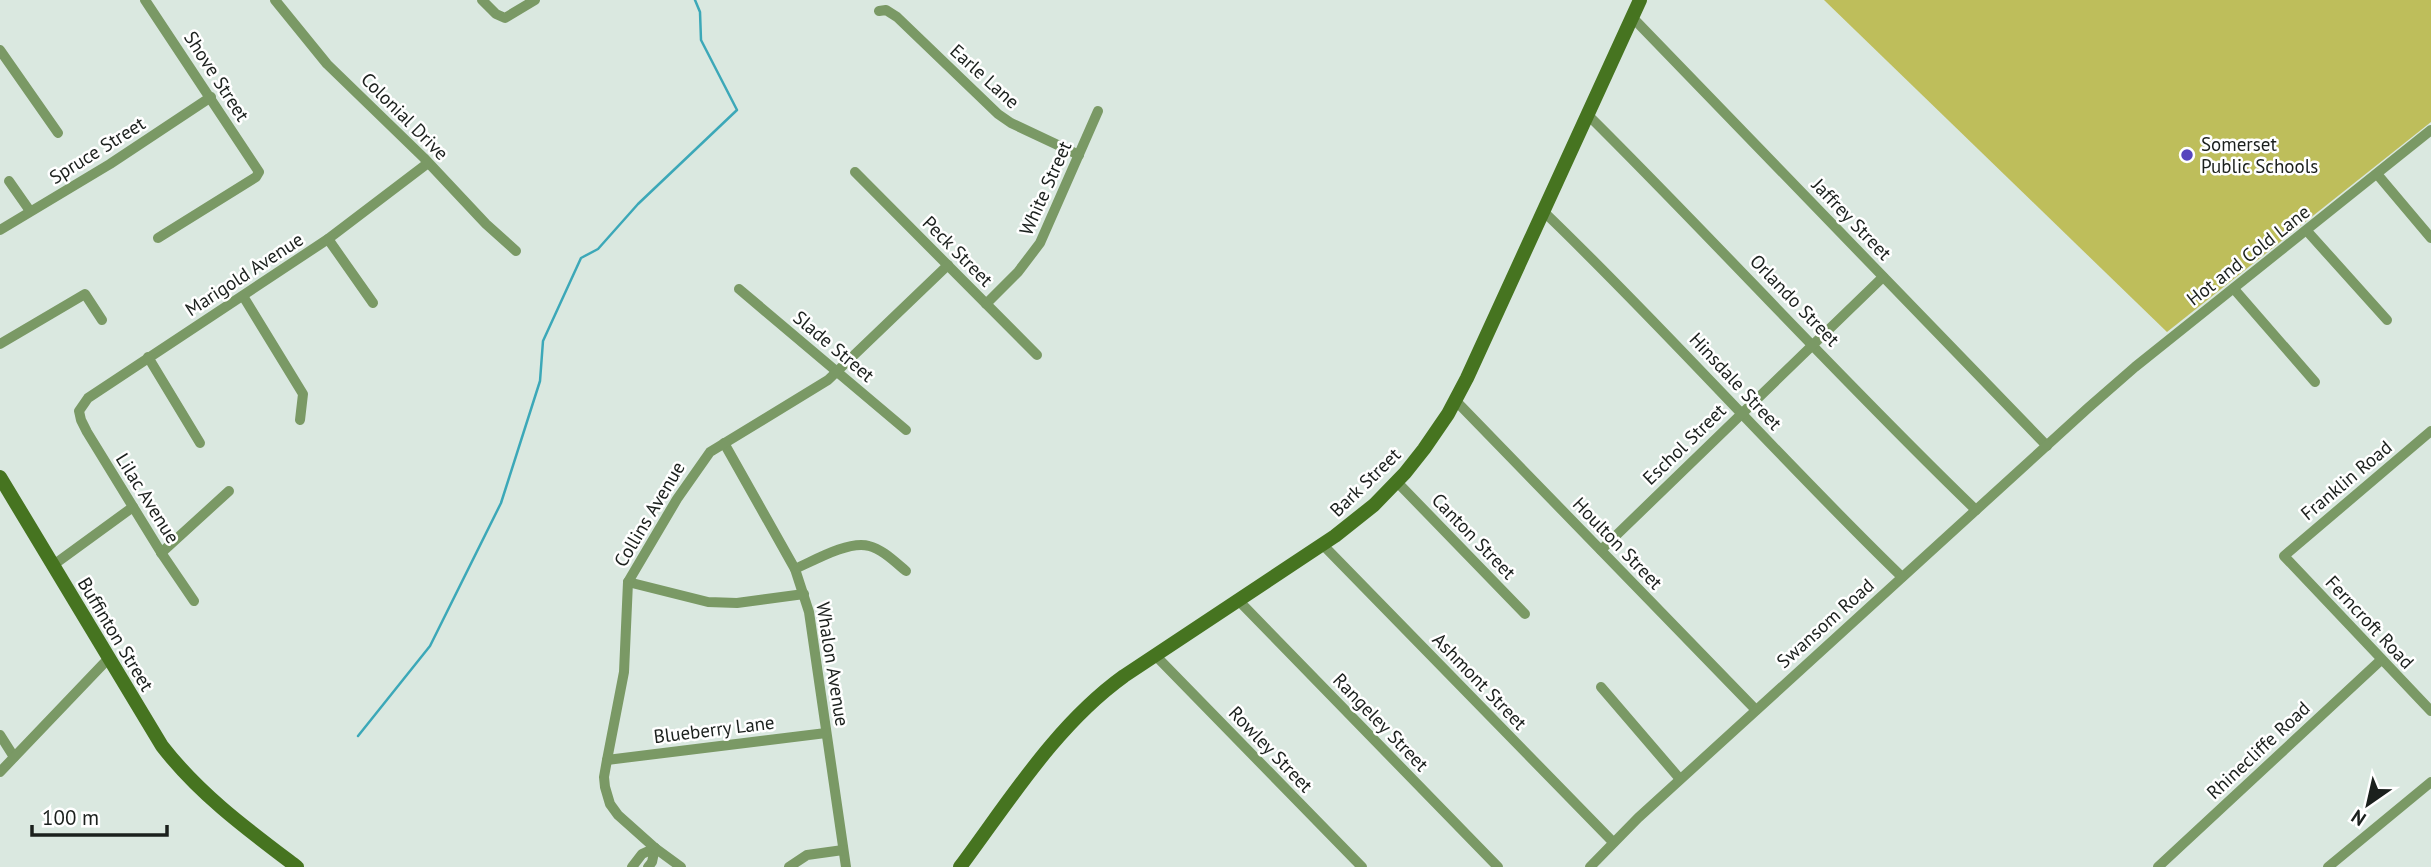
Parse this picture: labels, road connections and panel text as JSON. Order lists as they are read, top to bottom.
{
  "streets": {
    "main road": ["Bark Street", "Buffinton Street"],
    "street": [
      "Shove Street",
      "Earle Lane",
      "Colonial Drive",
      "Spruce Street",
      "White Street",
      "Jaffrey Street",
      "Peck Street",
      "Hot and Cold Lane",
      "Marigold Avenue",
      "Orlando Street",
      "Slade Street",
      "Hinsdale Street",
      "Eschol Street",
      "Franklin Road",
      "Lilac Avenue",
      "Collins Avenue",
      "Canton Street",
      "Houlton Street",
      "Ferncroft Road",
      "Swansom Road",
      "Whalon Avenue",
      "Ashmont Street",
      "Rangeley Street",
      "Blueberry Lane",
      "Rowley Street",
      "Rhinecliffe Road"
    ]
  },
  "crossings": [
    ["Shove Street", "Spruce Street"],
    ["Earle Lane", "White Street"],
    ["Colonial Drive", "Marigold Avenue"],
    ["White Street", "Peck Street"],
    ["Jaffrey Street", "Eschol Street"],
    ["Jaffrey Street", "Bark Street"],
    ["Jaffrey Street", "Swansom Road"],
    ["Peck Street", "Collins Avenue"],
    ["Hot and Cold Lane", "Swansom Road"],
    ["Marigold Avenue", "Lilac Avenue"],
    ["Orlando Street", "Eschol Street"],
    ["Orlando Street", "Bark Street"],
    ["Orlando Street", "Swansom Road"],
    ["Slade Street", "Collins Avenue"],
    ["Hinsdale Street", "Eschol Street"],
    ["Hinsdale Street", "Bark Street"],
    ["Hinsdale Street", "Swansom Road"],
    ["Eschol Street", "Houlton Street"],
    ["Franklin Road", "Ferncroft Road"],
    ["Bark Street", "Canton Street"],
    ["Bark Street", "Houlton Street"],
    ["Bark Street", "Ashmont Street"],
    ["Bark Street", "Rangeley Street"],
    ["Bark Street", "Rowley Street"],
    ["Collins Avenue", "Whalon Avenue"],
    ["Collins Avenue", "Blueberry Lane"],
    ["Houlton Street", "Swansom Road"],
    ["Ferncroft Road", "Rhinecliffe Road"],
    ["Swansom Road", "Ashmont Street"],
    ["Whalon Avenue", "Blueberry Lane"]
  ],
  "places": ["Somerset Public Schools"],
  "scale_bar": "100 m",
  "north": "bottom left"
}
